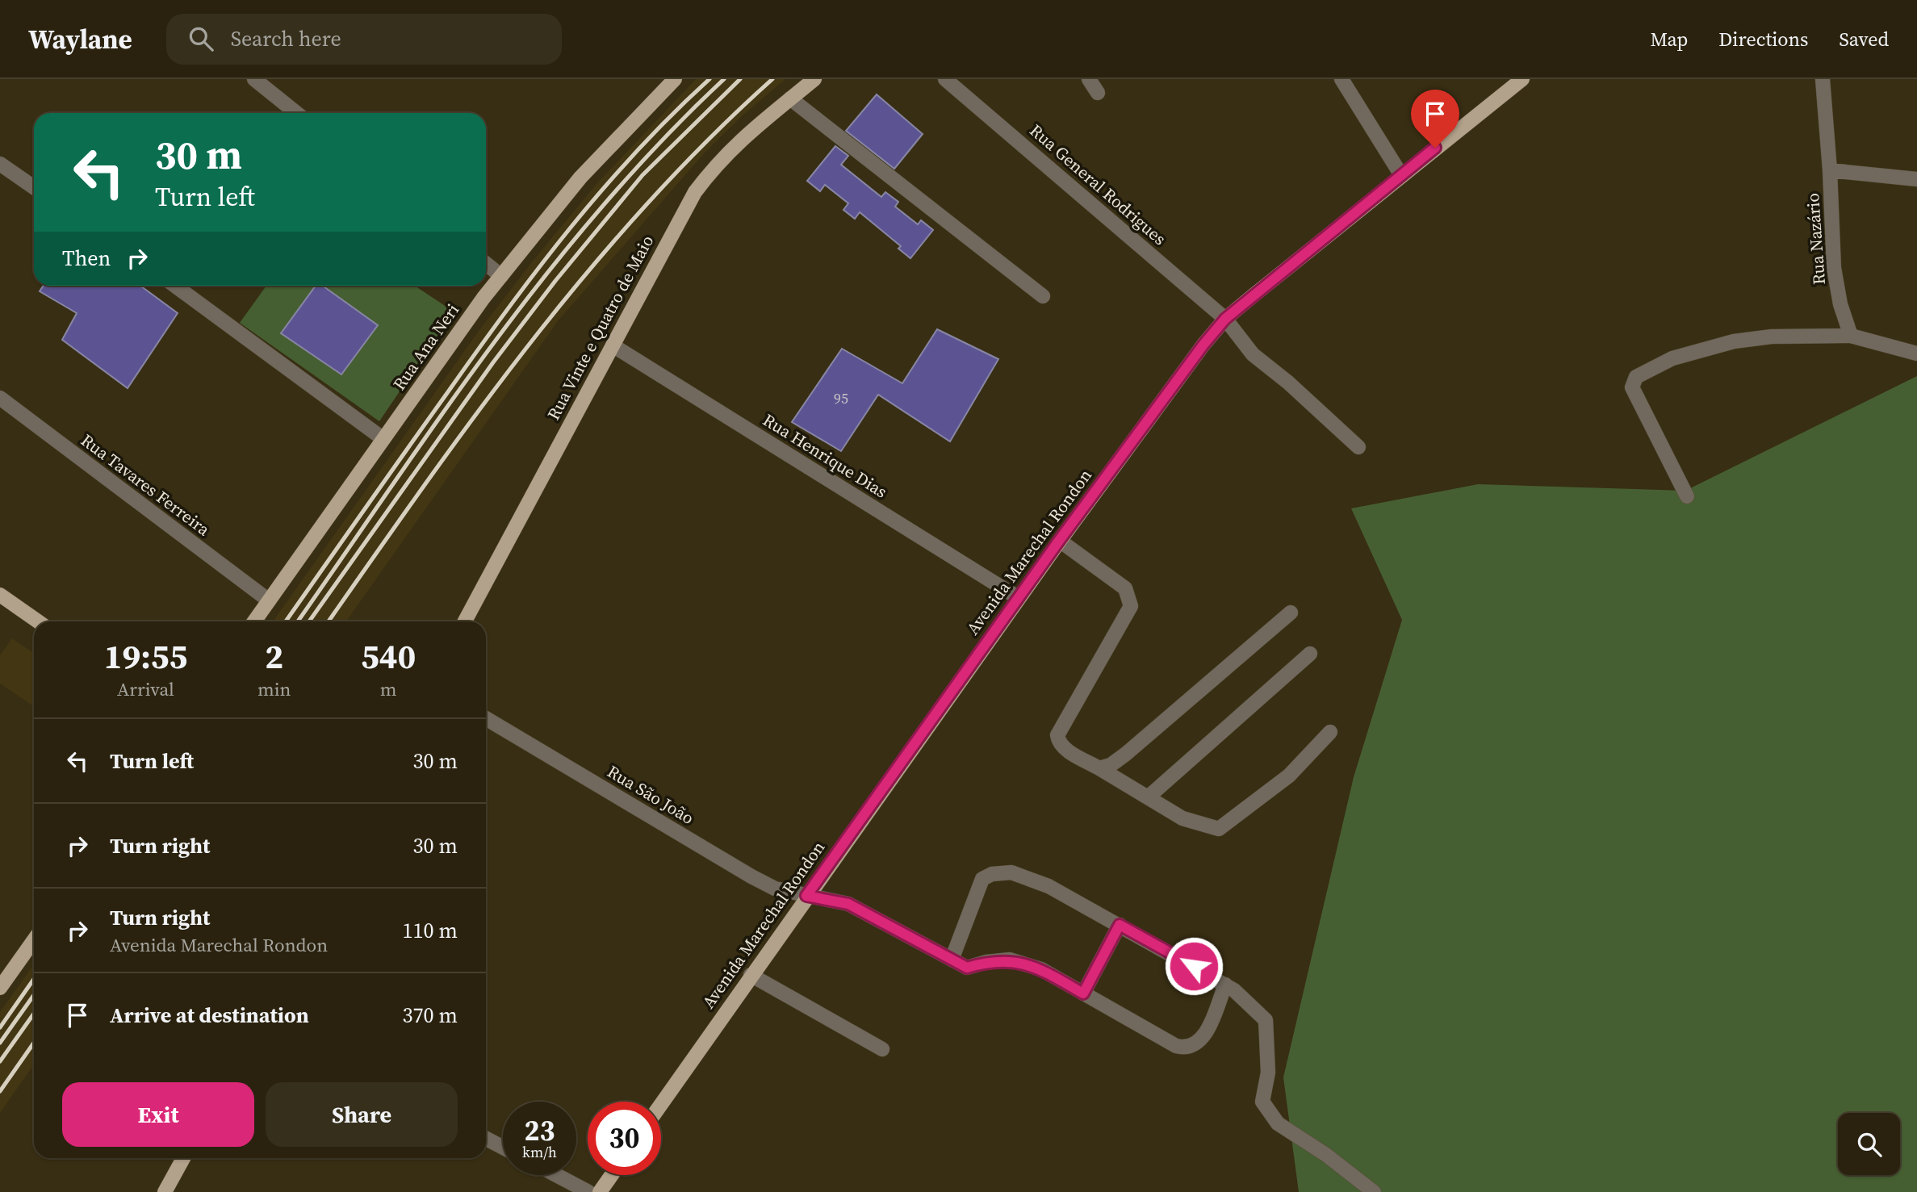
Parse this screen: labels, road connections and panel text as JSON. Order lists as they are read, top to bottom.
{
  "streets": {
    "main road": ["Rua Vinte e Quatro de Maio", "Rua Ana Neri", "Avenida Marechal Rondon"],
    "street": [
      "Rua General Rodrigues",
      "Rua Nazário",
      "Rua Henrique Dias",
      "Rua Tavares Ferreira",
      "Rua São João"
    ]
  },
  "crossings": [
    ["Rua General Rodrigues", "Avenida Marechal Rondon"],
    ["Rua Vinte e Quatro de Maio", "Rua Henrique Dias"],
    ["Rua Ana Neri", "Rua Tavares Ferreira"],
    ["Rua Henrique Dias", "Avenida Marechal Rondon"],
    ["Avenida Marechal Rondon", "Rua São João"]
  ],
  "house_numbers": ["95"],
  "page": {
    "header": "Waylane",
    "search": "Search here",
    "nav": ["Map", "Directions", "Saved"],
    "turn": ["30 m", "Turn left"],
    "then": "Then",
    "eta": [
      "19:55",
      "Arrival",
      "2",
      "min",
      "540",
      "m"
    ],
    "list": [
      {
        "name": "Turn left",
        "value": "30 m"
      },
      {
        "name": "Turn right",
        "value": "30 m"
      },
      {
        "name": "Turn right",
        "note": "Avenida Marechal Rondon",
        "value": "110 m"
      },
      {
        "name": "Arrive at destination",
        "value": "370 m"
      }
    ],
    "buttons": ["Exit", "Share"],
    "speed": "23 km/h",
    "limit": "30"
  }
}
